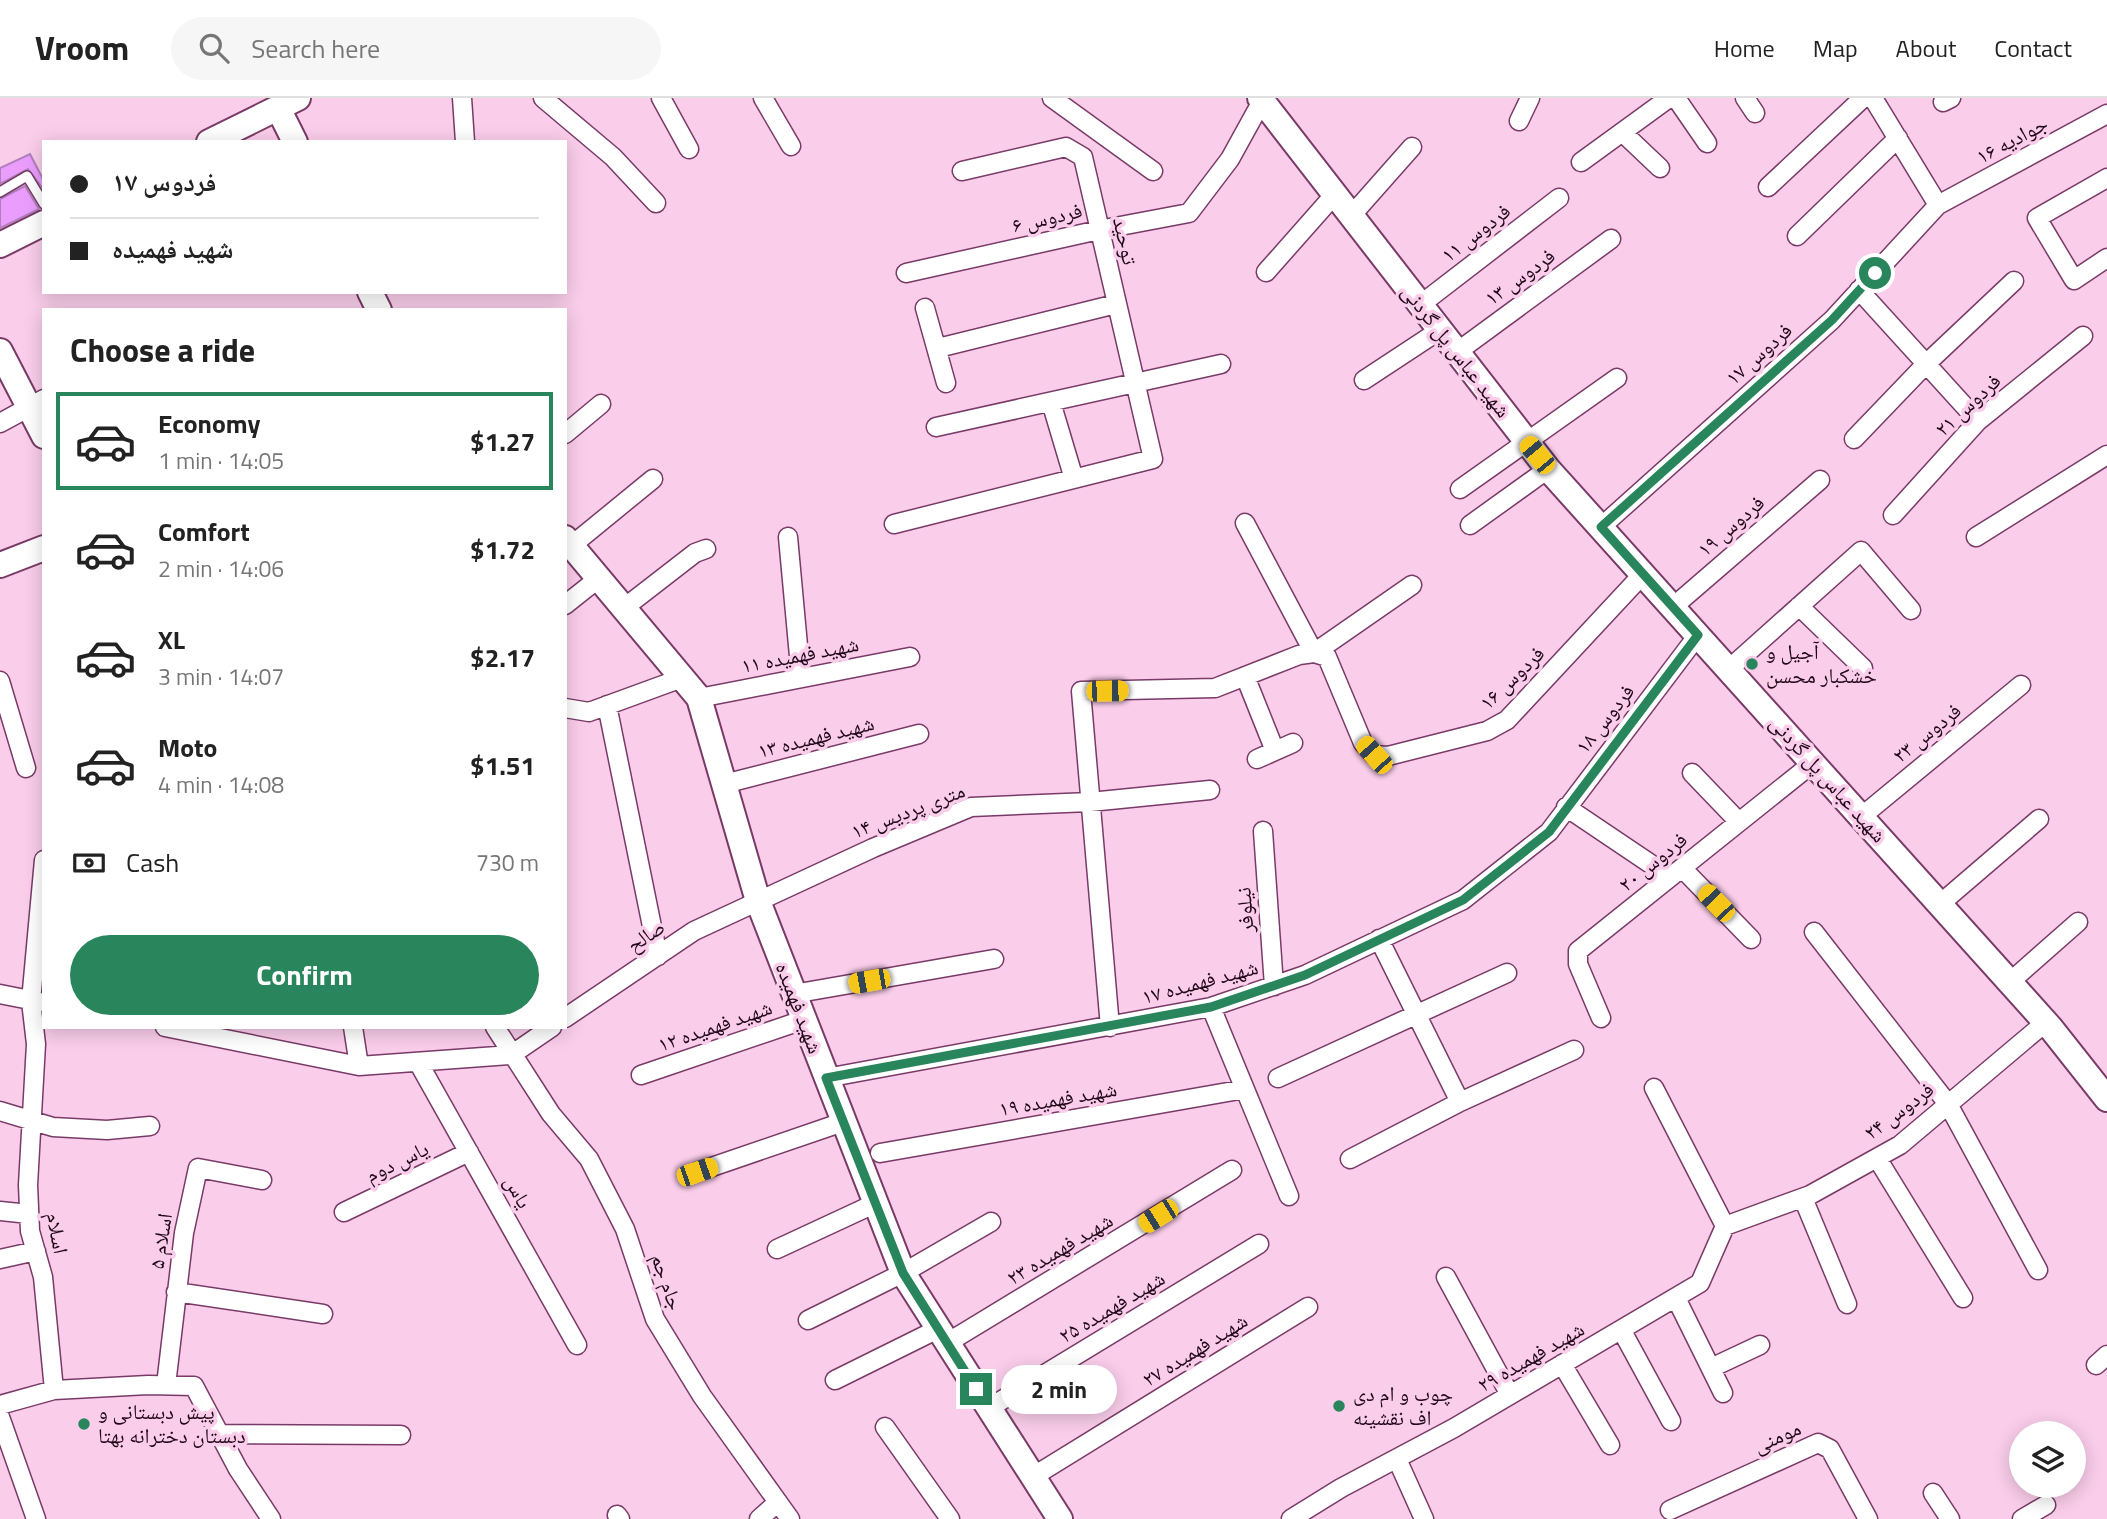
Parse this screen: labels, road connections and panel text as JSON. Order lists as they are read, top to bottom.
{
  "streets": {
    "street": [
      "جوادیه ۱۶",
      "فردوس ۶",
      "فردوس ۱۱",
      "توحید",
      "فردوس ۱۳",
      "شهید عباس پل گردنی",
      "فردوس ۱۷",
      "فردوس ۲۱",
      "فردوس ۱۹",
      "شهید فهمیده ۱۱",
      "فردوس ۱۶",
      "فردوس ۱۸",
      "فردوس ۲۳",
      "شهید فهمیده ۱۳",
      "۱۴ متری پردیس",
      "فردوس ۲۰",
      "نیلوفر",
      "صالح",
      "شهید فهمیده ۱۷",
      "شهید فهمیده",
      "شهید فهمیده ۱۲",
      "شهید فهمیده ۱۹",
      "فردوس ۲۴",
      "یاس دوم",
      "یاس",
      "اسلام",
      "اسلام ۵",
      "شهید فهمیده ۲۳",
      "جام جم",
      "شهید فهمیده ۲۵",
      "شهید فهمیده ۲۷",
      "شهید فهمیده ۲۹",
      "مومنی"
    ]
  },
  "crossings": [
    ["جوادیه ۱۶", "فردوس ۱۷"],
    ["فردوس ۶", "توحید"],
    ["فردوس ۶", "شهید عباس پل گردنی"],
    ["فردوس ۱۱", "شهید عباس پل گردنی"],
    ["فردوس ۱۳", "شهید عباس پل گردنی"],
    ["شهید عباس پل گردنی", "فردوس ۱۷"],
    ["شهید عباس پل گردنی", "فردوس ۱۹"],
    ["شهید عباس پل گردنی", "فردوس ۱۶"],
    ["شهید عباس پل گردنی", "فردوس ۱۸"],
    ["شهید عباس پل گردنی", "فردوس ۲۳"],
    ["شهید عباس پل گردنی", "فردوس ۲۰"],
    ["شهید عباس پل گردنی", "فردوس ۲۴"],
    ["شهید فهمیده ۱۱", "شهید فهمیده"],
    ["فردوس ۱۸", "شهید فهمیده ۱۷"],
    ["شهید فهمیده ۱۳", "شهید فهمیده"],
    ["۱۴ متری پردیس", "صالح"],
    ["۱۴ متری پردیس", "شهید فهمیده"],
    ["نیلوفر", "شهید فهمیده ۱۷"],
    ["صالح", "شهید فهمیده"],
    ["شهید فهمیده ۱۷", "شهید فهمیده"],
    ["شهید فهمیده", "شهید فهمیده ۱۲"],
    ["شهید فهمیده", "شهید فهمیده ۲۳"],
    ["شهید فهمیده", "شهید فهمیده ۲۵"],
    ["شهید فهمیده", "شهید فهمیده ۲۷"],
    ["فردوس ۲۴", "شهید فهمیده ۲۹"],
    ["یاس دوم", "یاس"]
  ],
  "places": ["آجیل و خشکبار محسن", "چوب و ام دی اف نقشینه", "پیش دبستانی و دبستان دخترانه بهتا"],
  "page": {
    "header": "Vroom",
    "search": "Search here",
    "nav": [
      "Home",
      "Map",
      "About",
      "Contact"
    ],
    "banner": ["فردوس ۱۷", "شهید فهمیده"],
    "heading": "Choose a ride",
    "list": [
      {
        "name": "Economy",
        "note": "1 min · 14:05",
        "value": "$1.27"
      },
      {
        "name": "Comfort",
        "note": "2 min · 14:06",
        "value": "$1.72"
      },
      {
        "name": "XL",
        "note": "3 min · 14:07",
        "value": "$2.17"
      },
      {
        "name": "Moto",
        "note": "4 min · 14:08",
        "value": "$1.51"
      }
    ],
    "pay": ["Cash", "730 m"],
    "buttons": "Confirm",
    "bubble": "2 min"
  }
}
